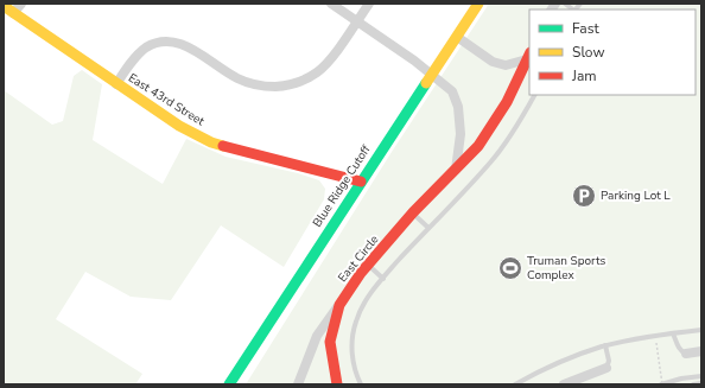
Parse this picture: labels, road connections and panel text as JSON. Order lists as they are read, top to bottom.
{
  "streets": {
    "street": ["East 43rd Street", "Blue Ridge Cutoff", "East Circle"]
  },
  "crossings": [
    ["East 43rd Street", "Blue Ridge Cutoff"],
    ["Blue Ridge Cutoff", "East Circle"]
  ],
  "places": {
    "parking": ["Parking Lot L"],
    "sports": ["Truman Sports Complex"]
  },
  "legend": ["Fast", "Slow", "Jam"]
}
